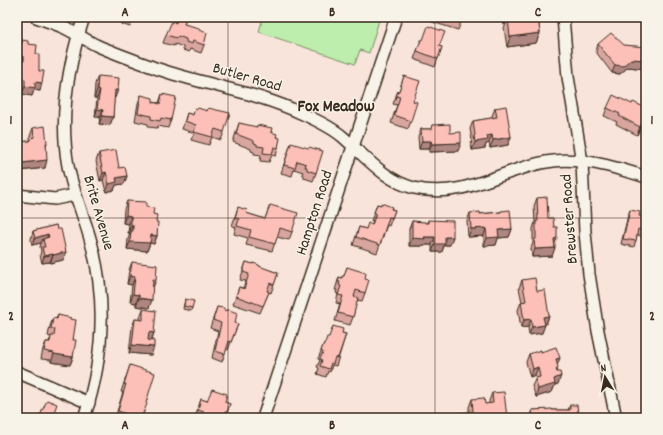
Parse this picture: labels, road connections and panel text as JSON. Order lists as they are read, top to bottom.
{
  "streets": {
    "street": [
      "Butler Road",
      "Brite Avenue",
      "Hampton Road",
      "Brewster Road"
    ]
  },
  "crossings": [
    ["Butler Road", "Brite Avenue"],
    ["Butler Road", "Hampton Road"],
    ["Butler Road", "Brewster Road"]
  ],
  "districts": ["Fox Meadow"],
  "north": "top",
  "grid": {
    "columns": ["A", "B", "C"],
    "rows": ["1", "2"]
  }
}
